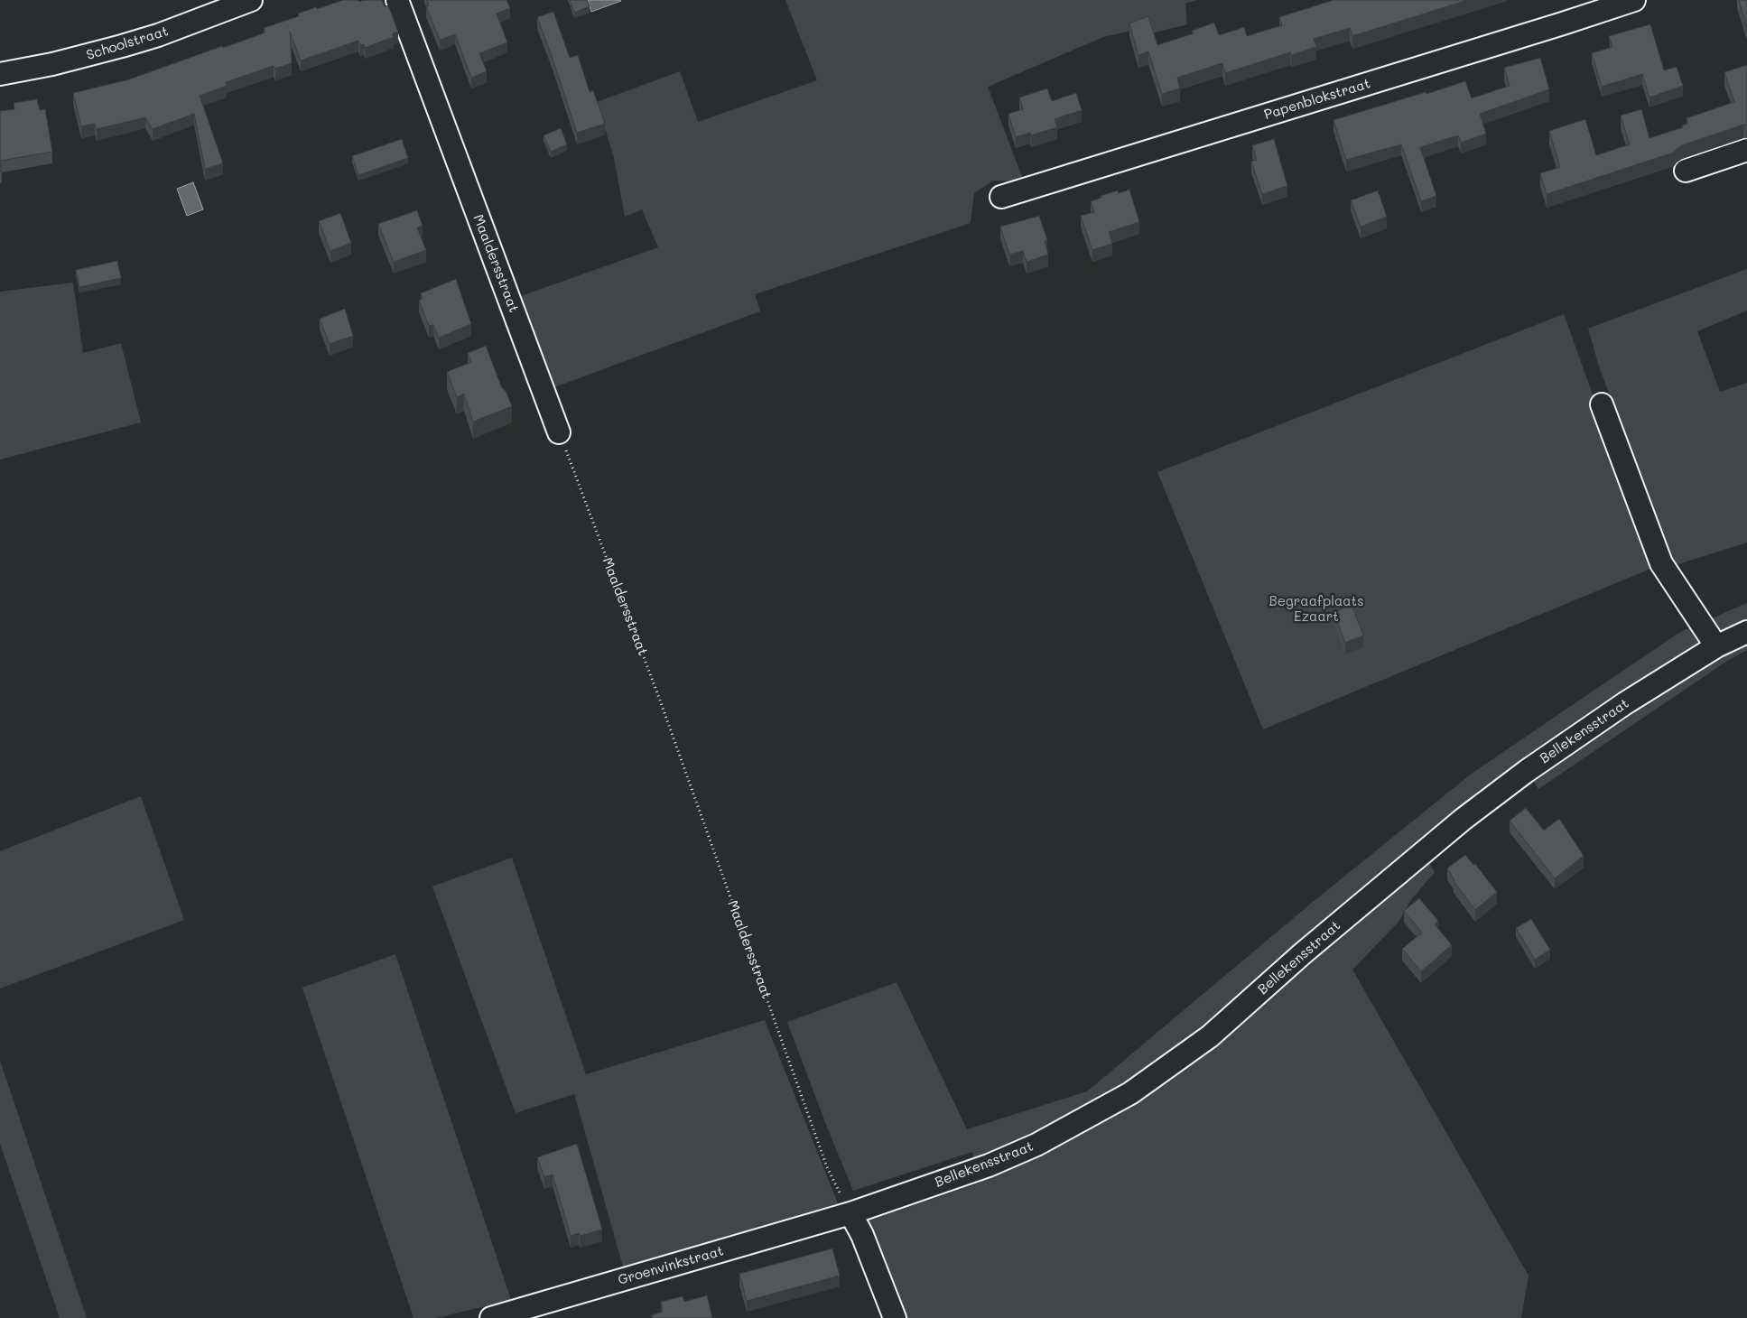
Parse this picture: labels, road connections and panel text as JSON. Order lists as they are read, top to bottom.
{
  "streets": {
    "street": [
      "Schoolstraat",
      "Papenblokstraat",
      "Maaldersstraat",
      "Bellekensstraat",
      "Groenvinkstraat"
    ]
  },
  "crossings": [
    ["Maaldersstraat", "Bellekensstraat"],
    ["Maaldersstraat", "Groenvinkstraat"],
    ["Bellekensstraat", "Groenvinkstraat"]
  ],
  "parks": ["Begraafplaats Ezaart"]
}
